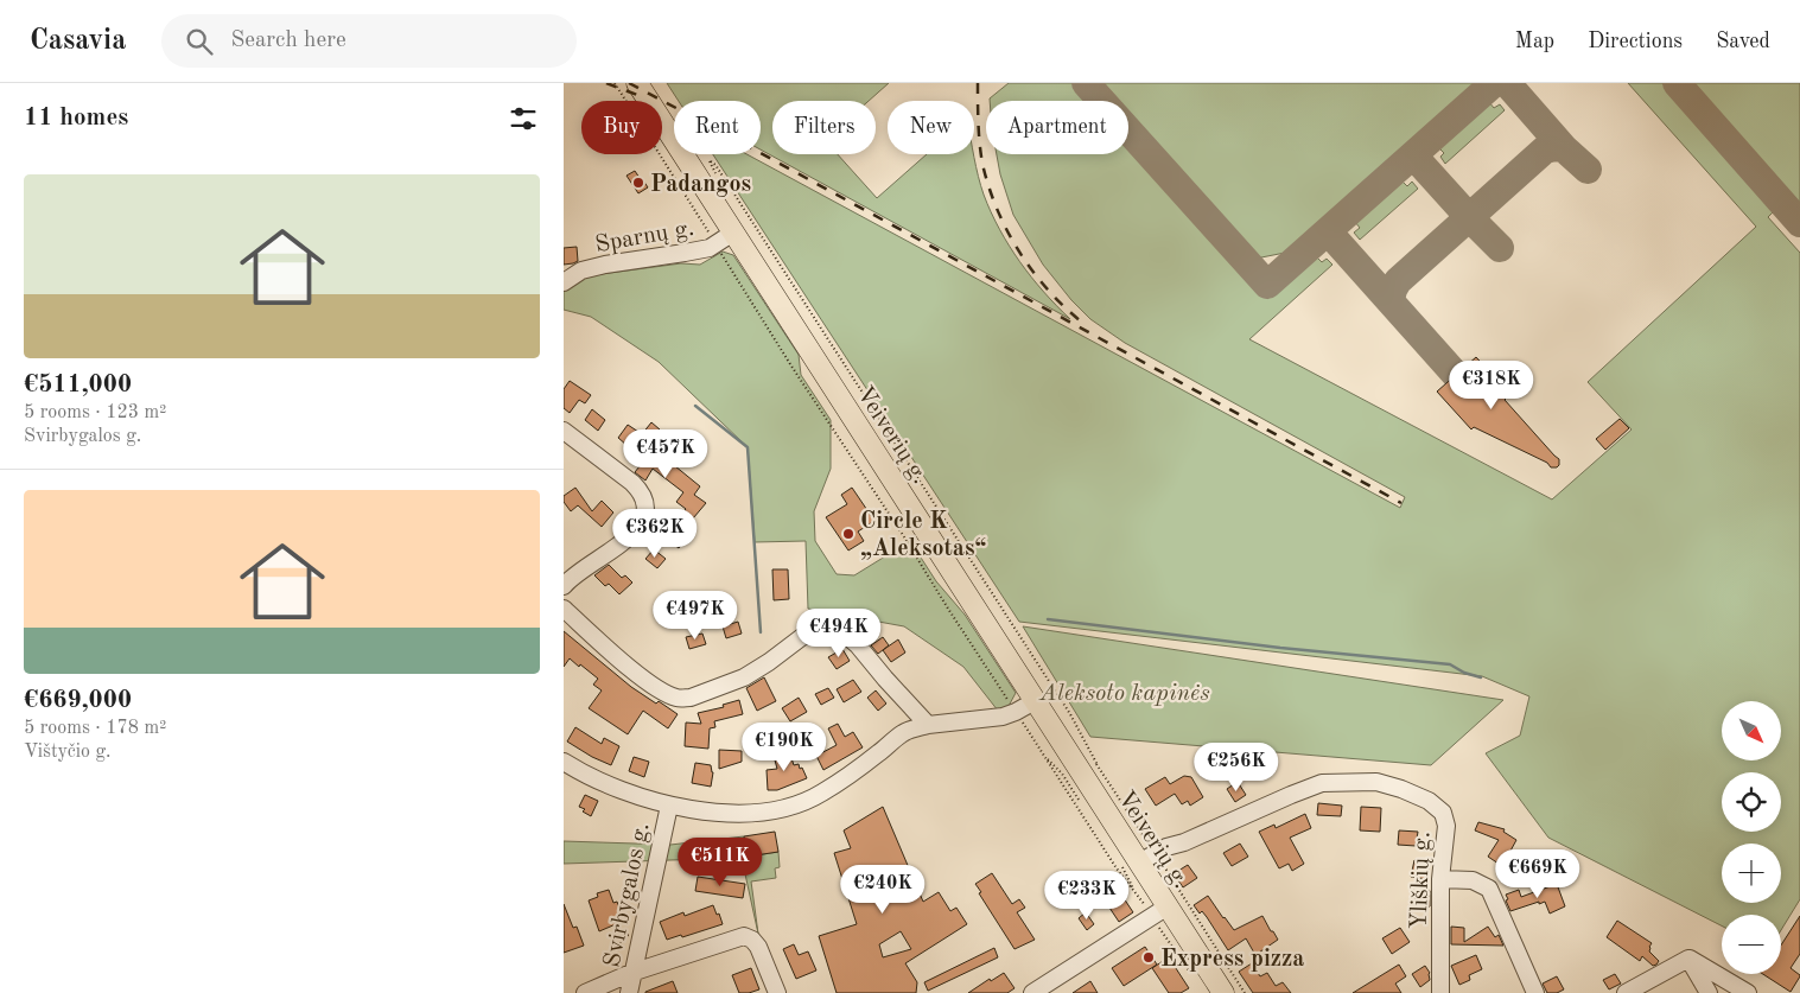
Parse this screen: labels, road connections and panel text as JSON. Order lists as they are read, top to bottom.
{
  "streets": {
    "main road": ["Veiverių g."],
    "street": ["Sparnų g.", "Yliškių g.", "Svirbygalos g."]
  },
  "crossings": [
    ["Sparnų g.", "Veiverių g."],
    ["Veiverių g.", "Yliškių g."]
  ],
  "parks": ["Aleksoto kapinės"],
  "places": ["Padangos", "Circle K „Aleksotas“", "Express pizza"],
  "north": "bottom right",
  "page": {
    "header": "Casavia",
    "search": "Search here",
    "nav": ["Map", "Directions", "Saved"],
    "heading": "11 homes",
    "chip": [
      "Buy",
      "Rent",
      "Filters",
      "New",
      "Apartment"
    ],
    "list": [
      {
        "name": "€511,000",
        "note": "5 rooms · 123 m² · Svirbygalos g."
      },
      {
        "name": "€669,000",
        "note": "5 rooms · 178 m² · Vištyčio g."
      }
    ],
    "price": [
      "€318K",
      "€457K",
      "€362K",
      "€497K",
      "€494K",
      "€190K",
      "€256K",
      "€511K",
      "€669K",
      "€240K",
      "€233K"
    ],
    "map_buttons": ["+", "−"]
  }
}
